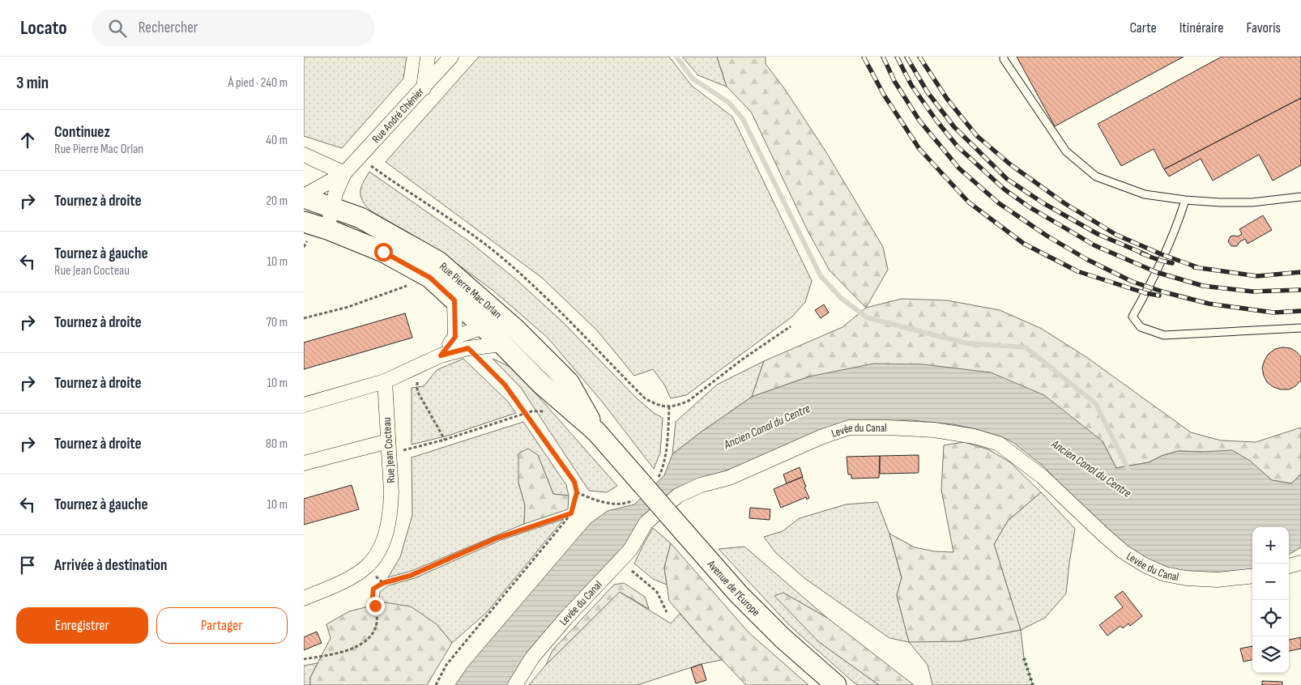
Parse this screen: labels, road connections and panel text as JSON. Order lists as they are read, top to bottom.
{
  "streets": {
    "main road": ["Rue Pierre Mac Orlan", "Avenue de l'Europe"],
    "street": ["Rue André Chénier", "Levée du Canal", "Rue Jean Cocteau"]
  },
  "crossings": [
    ["Rue André Chénier", "Rue Pierre Mac Orlan"],
    ["Rue Pierre Mac Orlan", "Avenue de l'Europe"]
  ],
  "water": ["Ancien Canal du Centre"],
  "page": {
    "header": "Locato",
    "search": "Rechercher",
    "nav": ["Carte", "Itinéraire", "Favoris"],
    "heading": ["3 min", "À pied · 240 m"],
    "list": [
      ["Continuez", "Rue Pierre Mac Orlan", "40 m"],
      ["Tournez à droite", "20 m"],
      ["Tournez à gauche", "Rue Jean Cocteau", "10 m"],
      ["Tournez à droite", "70 m"],
      ["Tournez à droite", "10 m"],
      ["Tournez à droite", "80 m"],
      ["Tournez à gauche", "10 m"],
      "Arrivée à destination"
    ],
    "map_buttons": ["+", "−"],
    "buttons": ["Enregistrer", "Partager"]
  }
}
